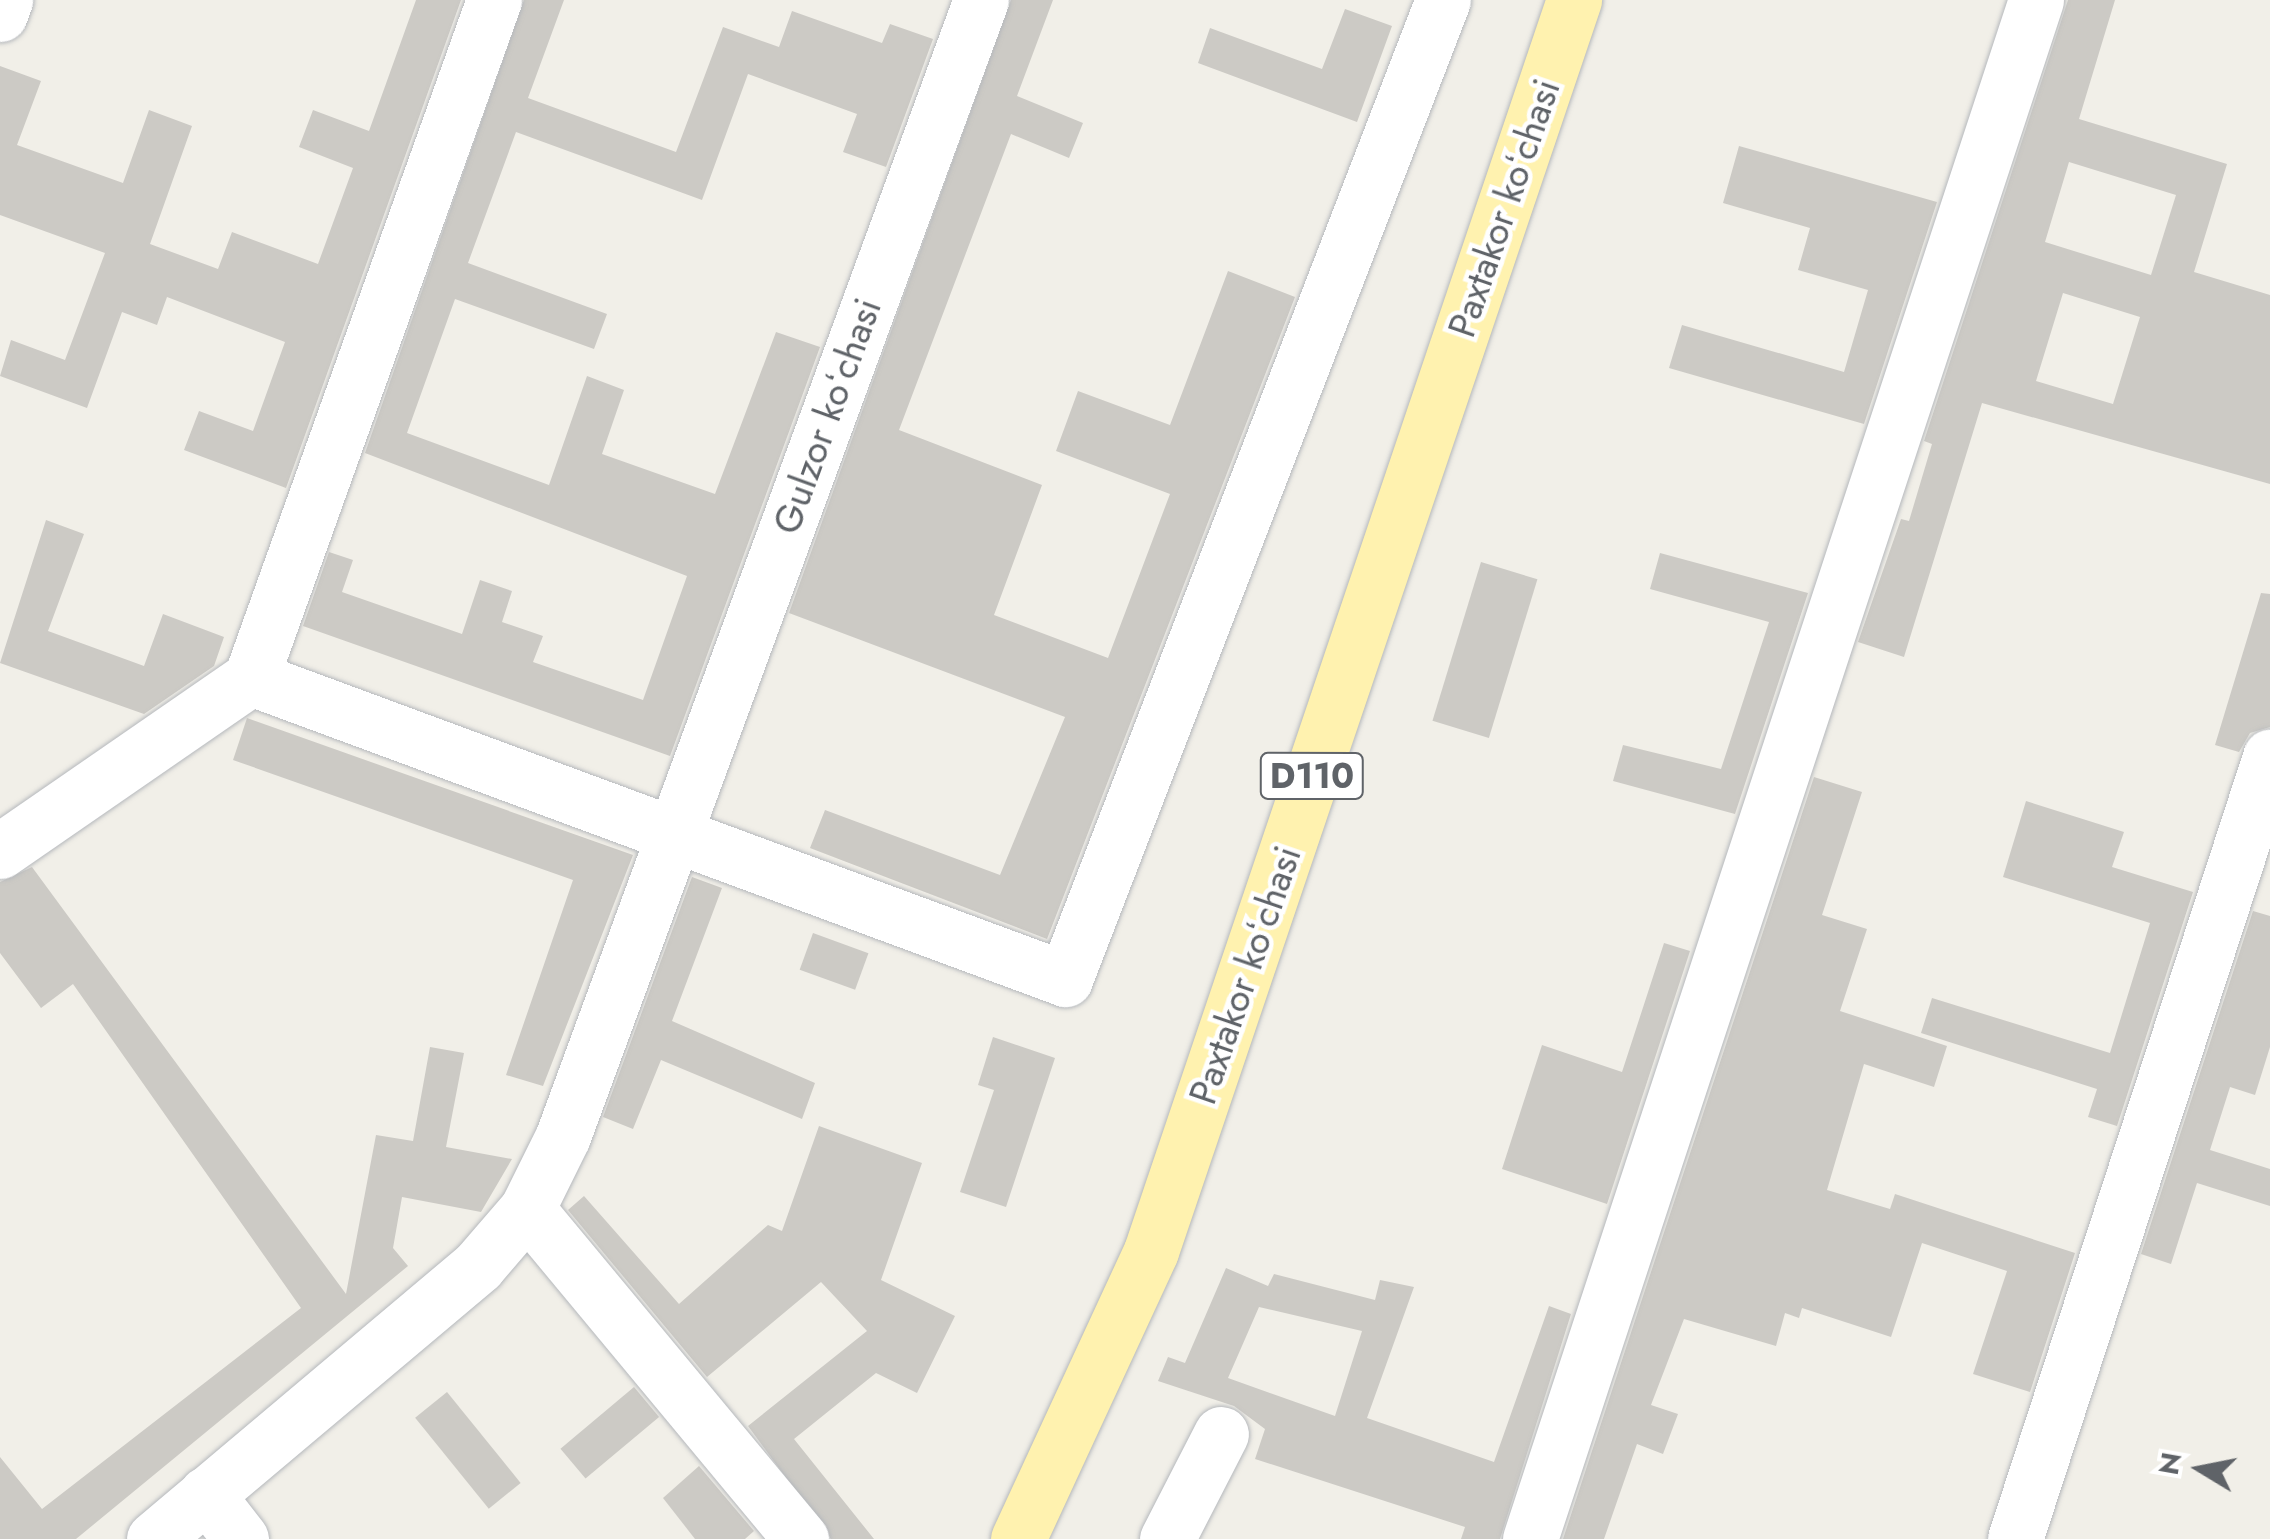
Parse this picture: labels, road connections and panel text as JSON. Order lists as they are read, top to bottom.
{
  "streets": {
    "main road": ["Paxtakor koʻchasi", "D110"],
    "street": ["Gulzor koʻchasi"]
  },
  "north": "left"
}
